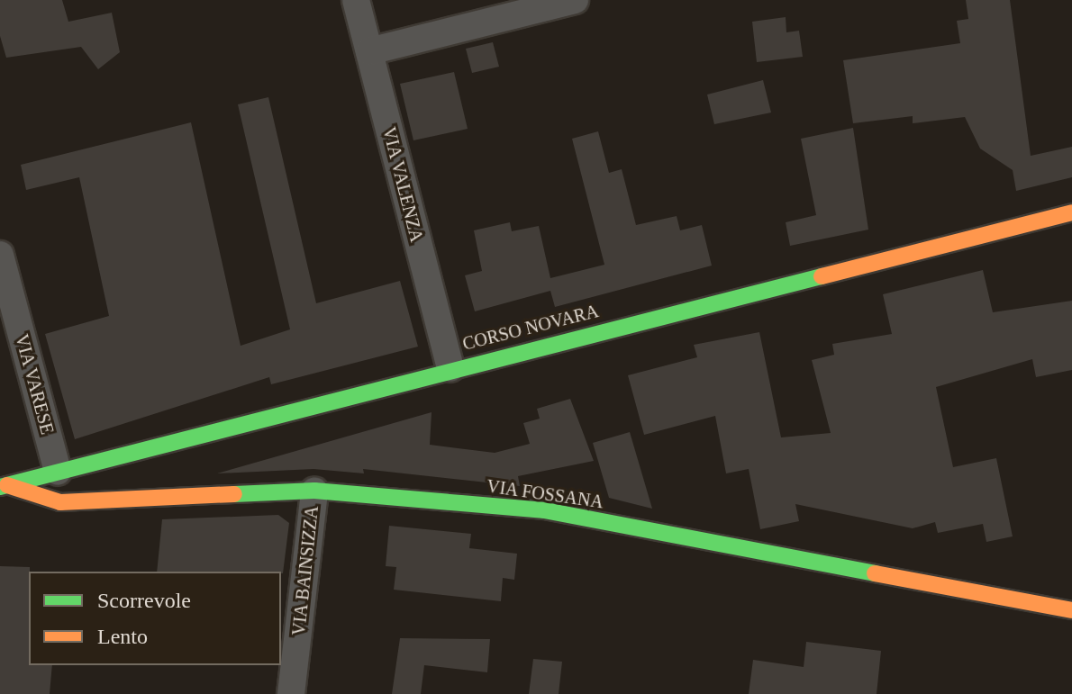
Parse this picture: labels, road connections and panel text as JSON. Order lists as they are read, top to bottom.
{
  "streets": {
    "main road": ["CORSO NOVARA", "VIA FOSSANA"],
    "street": ["VIA VALENZA", "VIA VARESE", "VIA BAINSIZZA"]
  },
  "crossings": [
    ["VIA VALENZA", "CORSO NOVARA"],
    ["CORSO NOVARA", "VIA VARESE"],
    ["CORSO NOVARA", "VIA FOSSANA"],
    ["VIA FOSSANA", "VIA BAINSIZZA"]
  ],
  "legend": ["Scorrevole", "Lento"]
}
